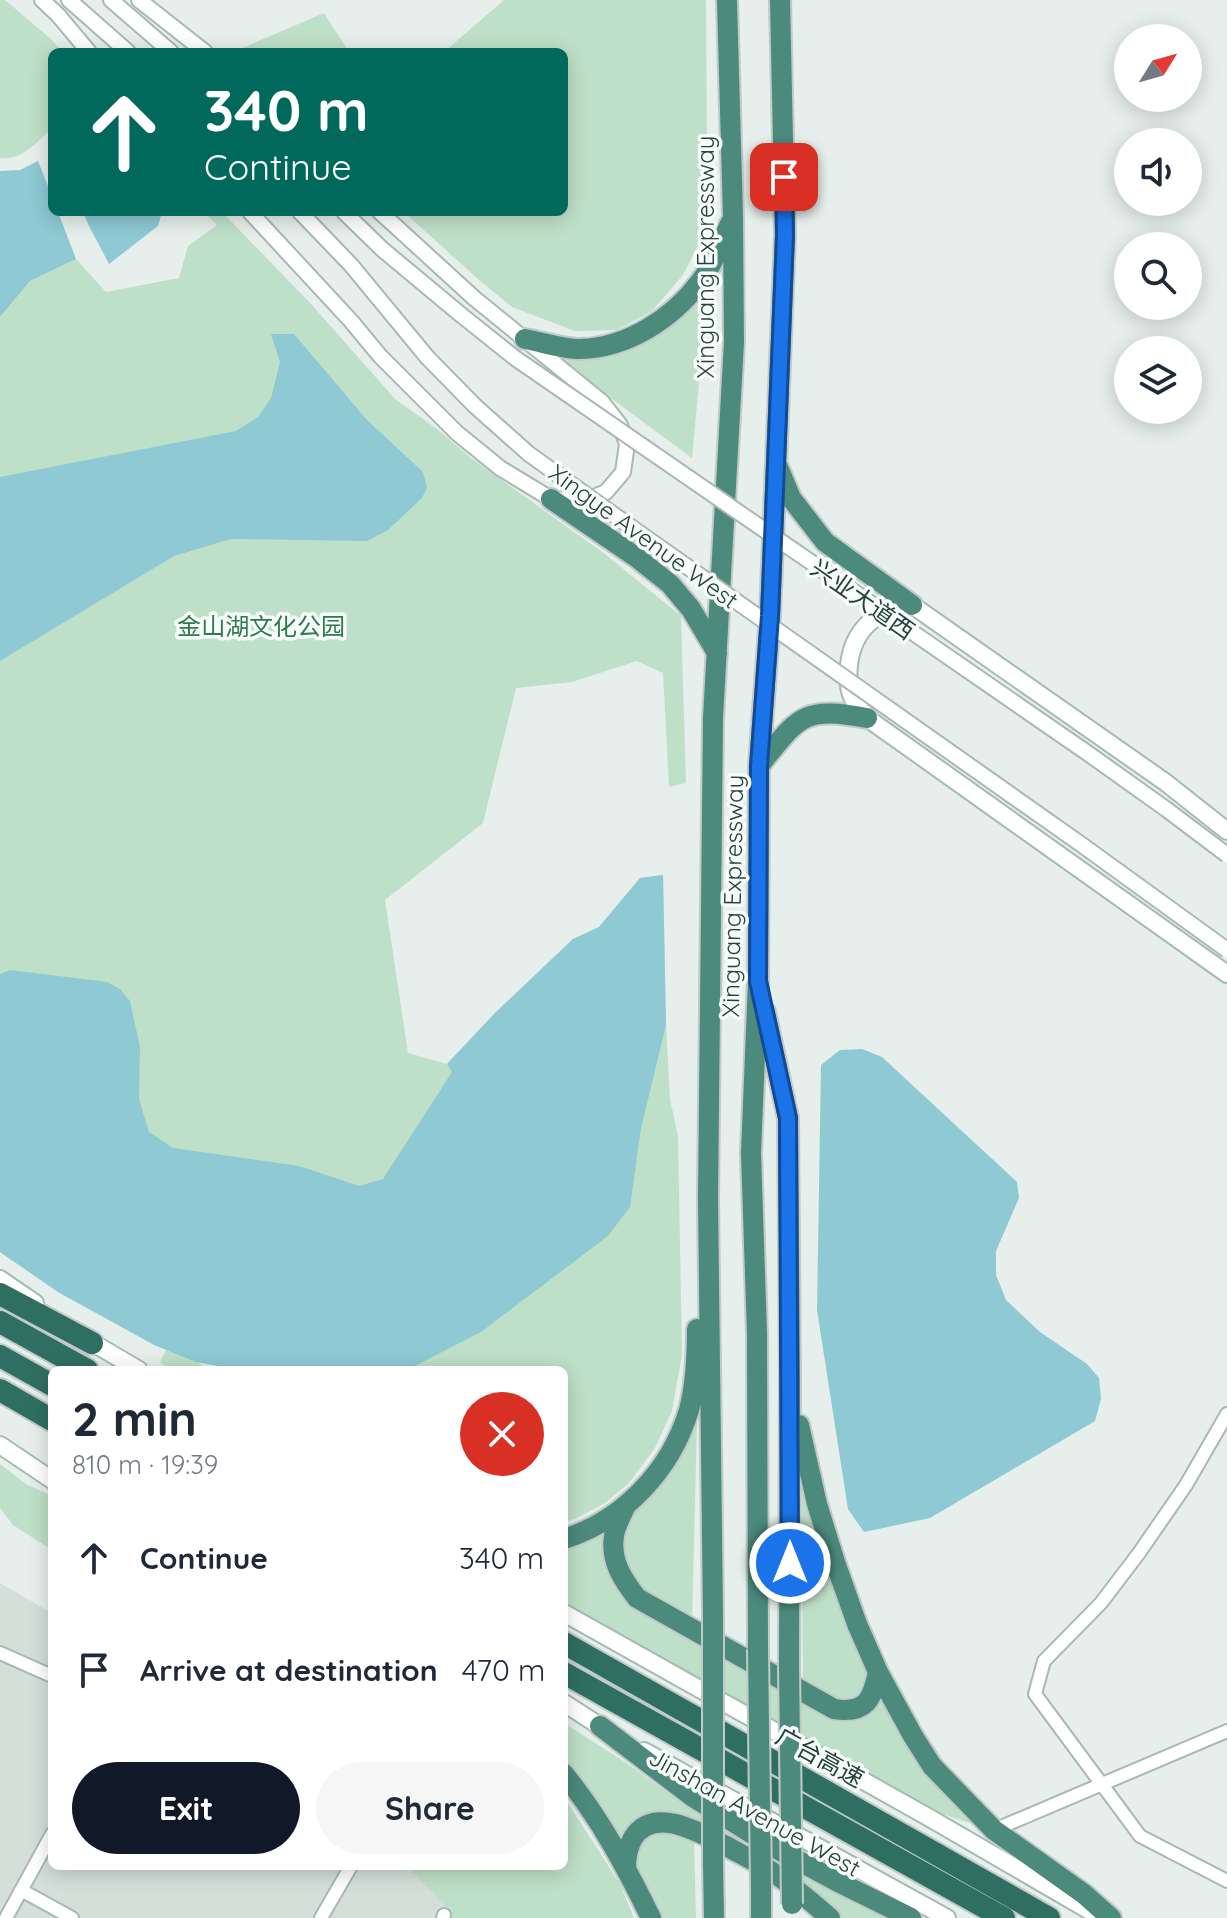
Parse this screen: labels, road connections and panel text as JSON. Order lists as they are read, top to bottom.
{
  "streets": {
    "highway": ["Xinguang Expressway", "广台高速"],
    "main road": ["Jinshan Avenue West"],
    "street": ["Xingye Avenue West", "兴业大道西"]
  },
  "parks": ["金山湖文化公园"],
  "north": "top right",
  "page": {
    "turn": ["340 m", "Continue"],
    "heading": ["2 min", "810 m · 19:39"],
    "list": [
      {
        "name": "Continue",
        "value": "340 m"
      },
      {
        "name": "Arrive at destination",
        "value": "470 m"
      }
    ],
    "buttons": ["Exit", "Share"]
  }
}
